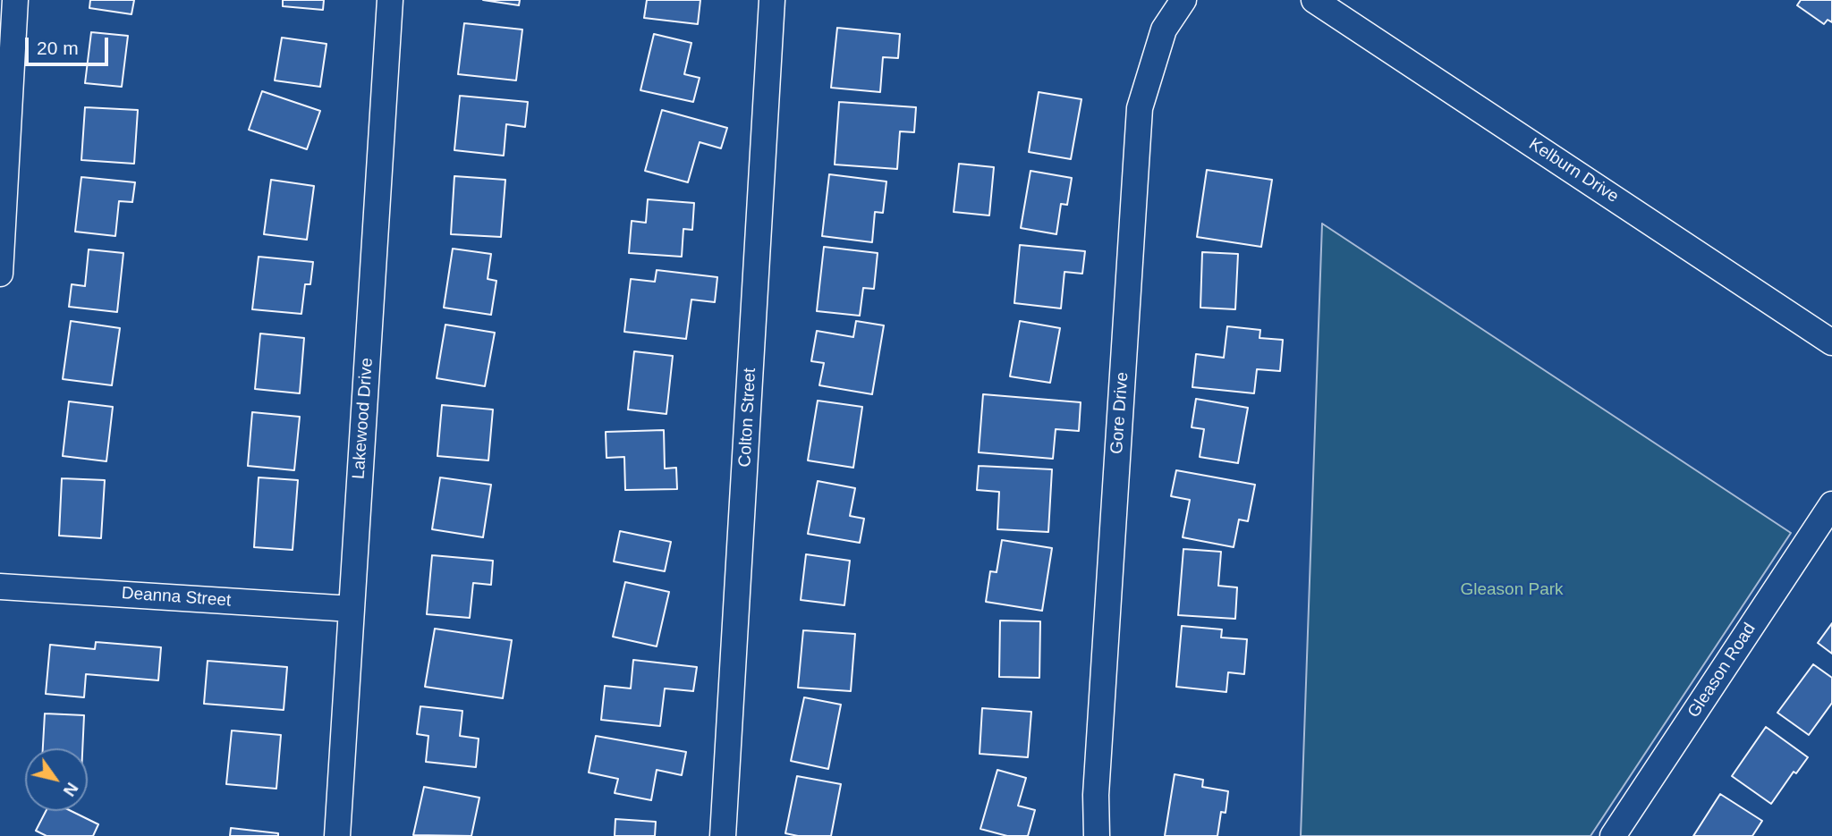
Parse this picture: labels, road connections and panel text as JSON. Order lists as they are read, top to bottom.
{
  "streets": {
    "street": [
      "Kelburn Drive",
      "Gore Drive",
      "Colton Street",
      "Lakewood Drive",
      "Deanna Street",
      "Gleason Road"
    ]
  },
  "crossings": [
    ["Lakewood Drive", "Deanna Street"]
  ],
  "parks": ["Gleason Park"],
  "scale_bar": "20 m",
  "north": "bottom right"
}
